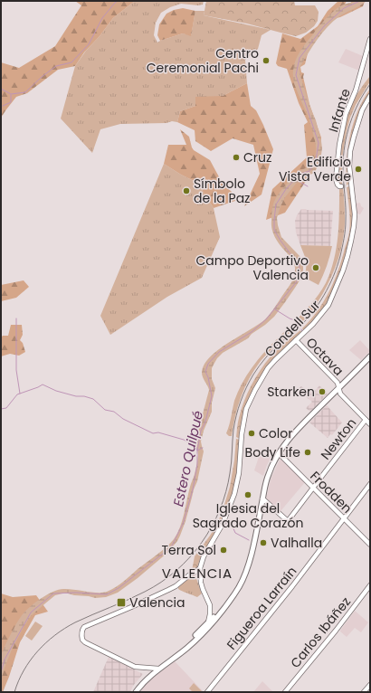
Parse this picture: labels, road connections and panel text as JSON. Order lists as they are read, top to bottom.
{
  "streets": {
    "street": [
      "Infante",
      "Condell Sur",
      "Octava",
      "Newton",
      "Frodden",
      "Figueroa Larraín",
      "Carlos Ibáñez"
    ]
  },
  "crossings": [
    ["Condell Sur", "Octava"],
    ["Octava", "Newton"],
    ["Newton", "Frodden"],
    ["Frodden", "Figueroa Larraín"]
  ],
  "districts": ["VALENCIA"],
  "water": ["Estero Quilpué"],
  "places": {
    "other": [
      "Centro Ceremonial Pachi",
      "Cruz",
      "Edificio Vista Verde",
      "Símbolo de la Paz",
      "Campo Deportivo Valencia",
      "Starken",
      "Color",
      "Body Life",
      "Iglesia del Sagrado Corazón",
      "Valhalla",
      "Terra Sol"
    ],
    "transit": ["Valencia"]
  }
}
